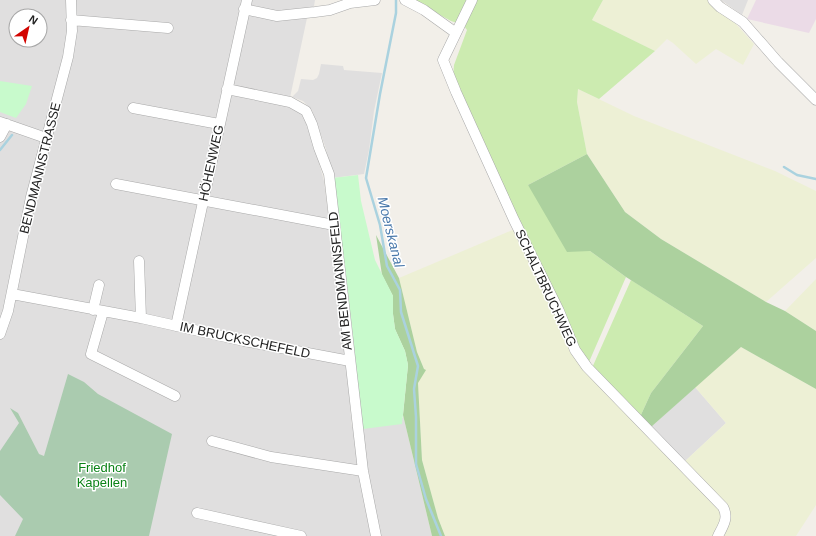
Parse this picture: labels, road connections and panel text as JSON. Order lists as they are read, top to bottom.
{
  "streets": {
    "street": [
      "HÖHENWEG",
      "BENDMANNSTRASSE",
      "AM BENDMANNSFELD",
      "SCHALTBRUCHWEG",
      "IM BRUCKSCHEFELD"
    ]
  },
  "crossings": [
    ["HÖHENWEG", "AM BENDMANNSFELD"],
    ["HÖHENWEG", "IM BRUCKSCHEFELD"],
    ["BENDMANNSTRASSE", "IM BRUCKSCHEFELD"],
    ["AM BENDMANNSFELD", "IM BRUCKSCHEFELD"]
  ],
  "water": ["Moerskanal"],
  "parks": ["Friedhof Kapellen"],
  "north": "top right"
}
